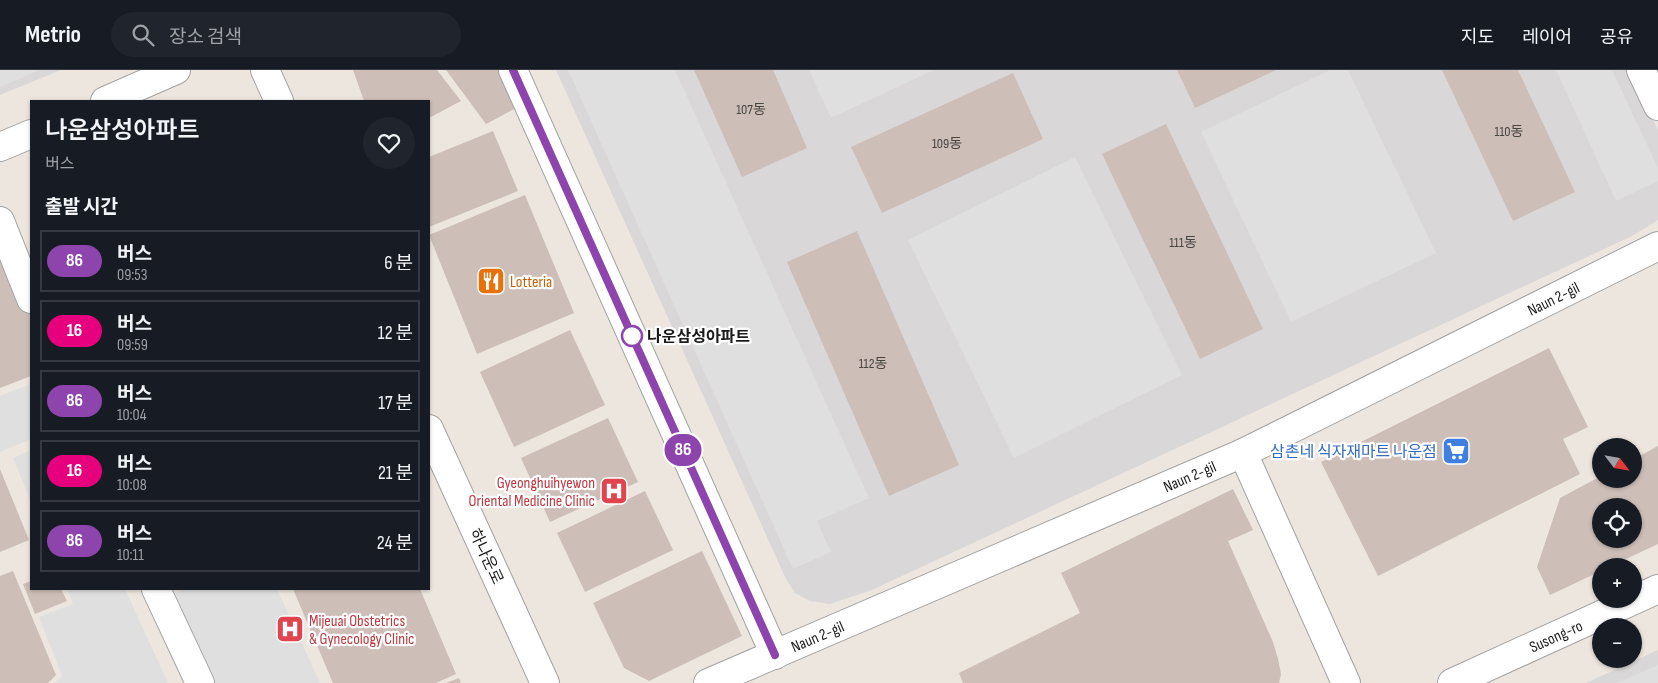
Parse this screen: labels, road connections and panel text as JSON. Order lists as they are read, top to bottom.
{
  "streets": {
    "street": ["Naun 2-gil", "하나운로", "Susong-ro"]
  },
  "places": {
    "restaurant": ["Lotteria"],
    "other": ["나운삼성아파트"],
    "supermarket": ["삼촌네 식자재마트 나운점"],
    "hospital": ["Gyeonghuihyewon Oriental Medicine Clinic", "Mijeuai Obstetrics & Gynecology Clinic"]
  },
  "lines": ["bus line 86"],
  "house_numbers": [
    "107동",
    "110동",
    "109동",
    "111동",
    "112동"
  ],
  "north": "bottom right",
  "page": {
    "header": "Metrio",
    "search": "장소 검색",
    "nav": ["지도", "레이어", "공유"],
    "on_map": "86",
    "heading": [
      ["나운삼성아파트", "버스"],
      "출발 시간"
    ],
    "list": [
      {
        "mark": "86",
        "name": "버스",
        "note": "09:53",
        "value": "6 분"
      },
      {
        "mark": "16",
        "name": "버스",
        "note": "09:59",
        "value": "12 분"
      },
      {
        "mark": "86",
        "name": "버스",
        "note": "10:04",
        "value": "17 분"
      },
      {
        "mark": "16",
        "name": "버스",
        "note": "10:08",
        "value": "21 분"
      },
      {
        "mark": "86",
        "name": "버스",
        "note": "10:11",
        "value": "24 분"
      }
    ],
    "map_buttons": ["+", "−"]
  }
}
